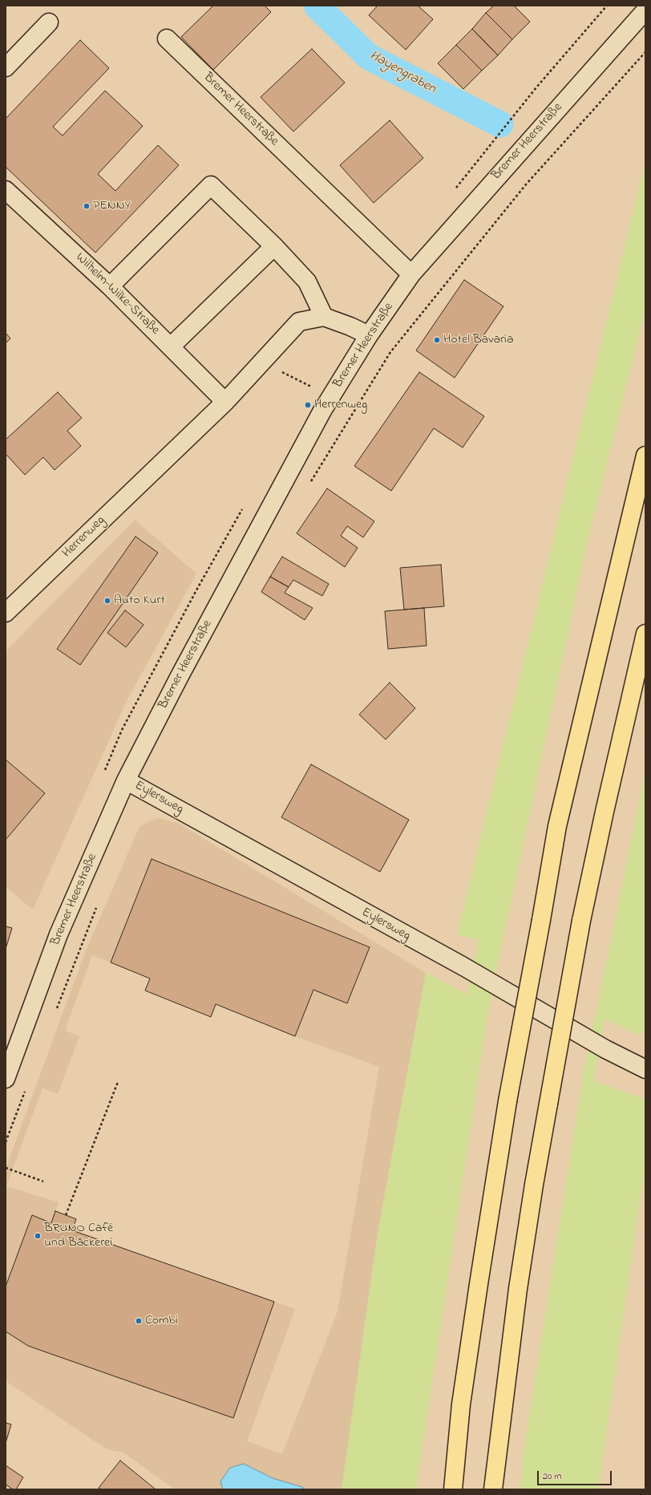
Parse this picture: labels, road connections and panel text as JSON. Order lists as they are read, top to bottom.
{
  "streets": {
    "street": [
      "Bremer Heerstraße",
      "Wilhelm-Wilke-Straße",
      "Herrenweg",
      "Eylersweg"
    ]
  },
  "crossings": [
    ["Bremer Heerstraße", "Eylersweg"],
    ["Wilhelm-Wilke-Straße", "Herrenweg"]
  ],
  "water": ["Hayengraben"],
  "places": [
    "PENNY",
    "Hotel Bavaria",
    "Herrenweg",
    "Auto Kurt",
    "BRUNO Café und Bäckerei",
    "Combi"
  ],
  "scale_bar": "20 m"
}
